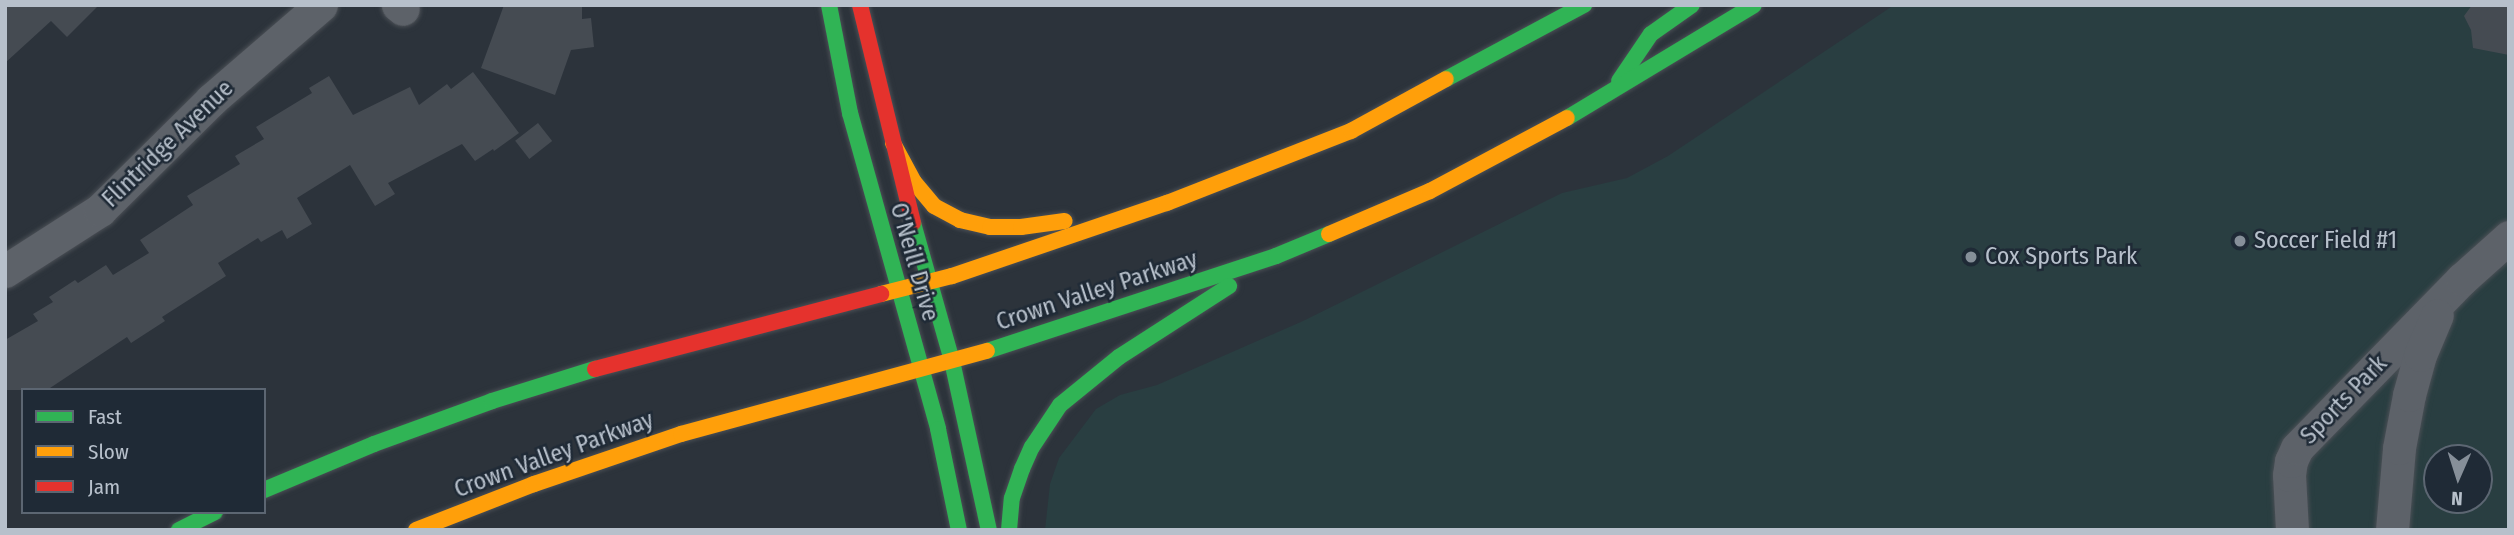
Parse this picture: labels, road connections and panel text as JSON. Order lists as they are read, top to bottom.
{
  "streets": {
    "main road": ["O'Neill Drive", "Crown Valley Parkway"],
    "street": ["Flintridge Avenue", "Sports Park"]
  },
  "crossings": [
    ["O'Neill Drive", "Crown Valley Parkway"]
  ],
  "places": ["Soccer Field #1", "Cox Sports Park"],
  "legend": ["Fast", "Slow", "Jam"],
  "north": "bottom"
}
